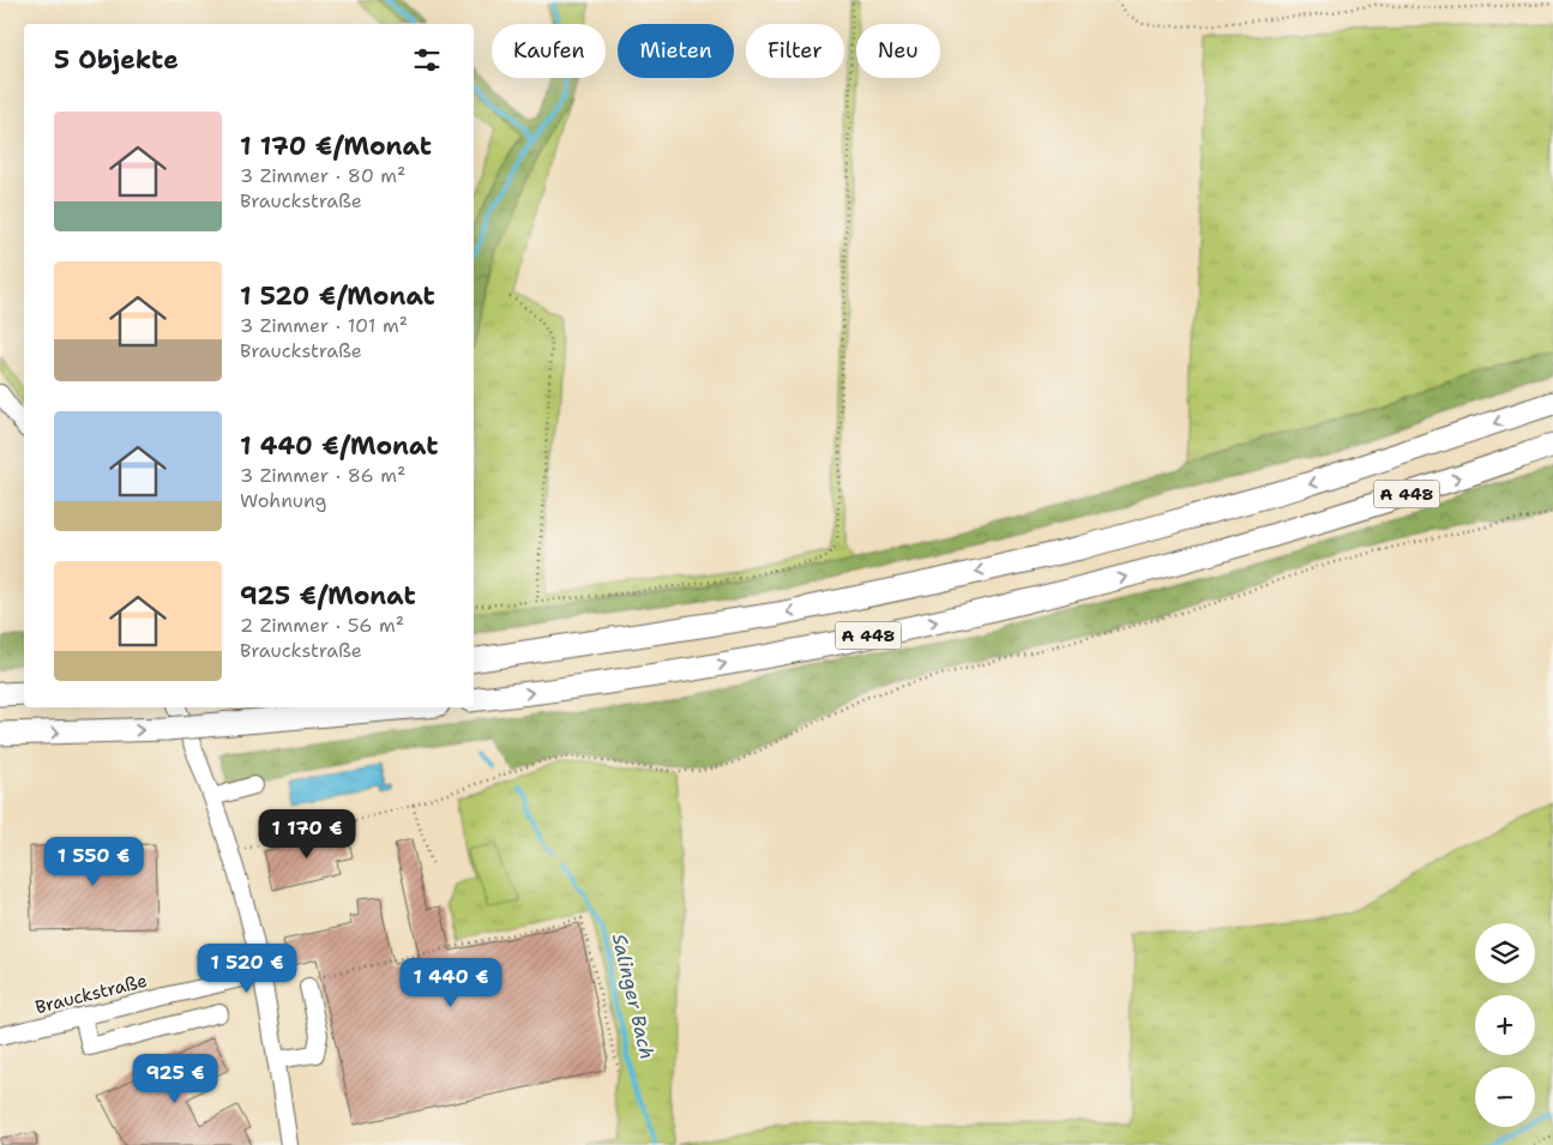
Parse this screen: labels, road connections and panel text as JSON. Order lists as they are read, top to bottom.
{
  "streets": {
    "highway": ["A 448"],
    "street": ["Brauckstraße"]
  },
  "water": ["Salinger Bach"],
  "page": {
    "chip": [
      "Kaufen",
      "Mieten",
      "Filter",
      "Neu"
    ],
    "heading": "5 Objekte",
    "list": [
      {
        "name": "1 170 €/Monat",
        "note": "3 Zimmer · 80 m² · Brauckstraße"
      },
      {
        "name": "1 520 €/Monat",
        "note": "3 Zimmer · 101 m² · Brauckstraße"
      },
      {
        "name": "1 440 €/Monat",
        "note": "3 Zimmer · 86 m² · Wohnung"
      },
      {
        "name": "925 €/Monat",
        "note": "2 Zimmer · 56 m² · Brauckstraße"
      }
    ],
    "price": [
      "1 170 €",
      "1 550 €",
      "1 520 €",
      "1 440 €",
      "925 €"
    ],
    "map_buttons": ["+", "−"]
  }
}
